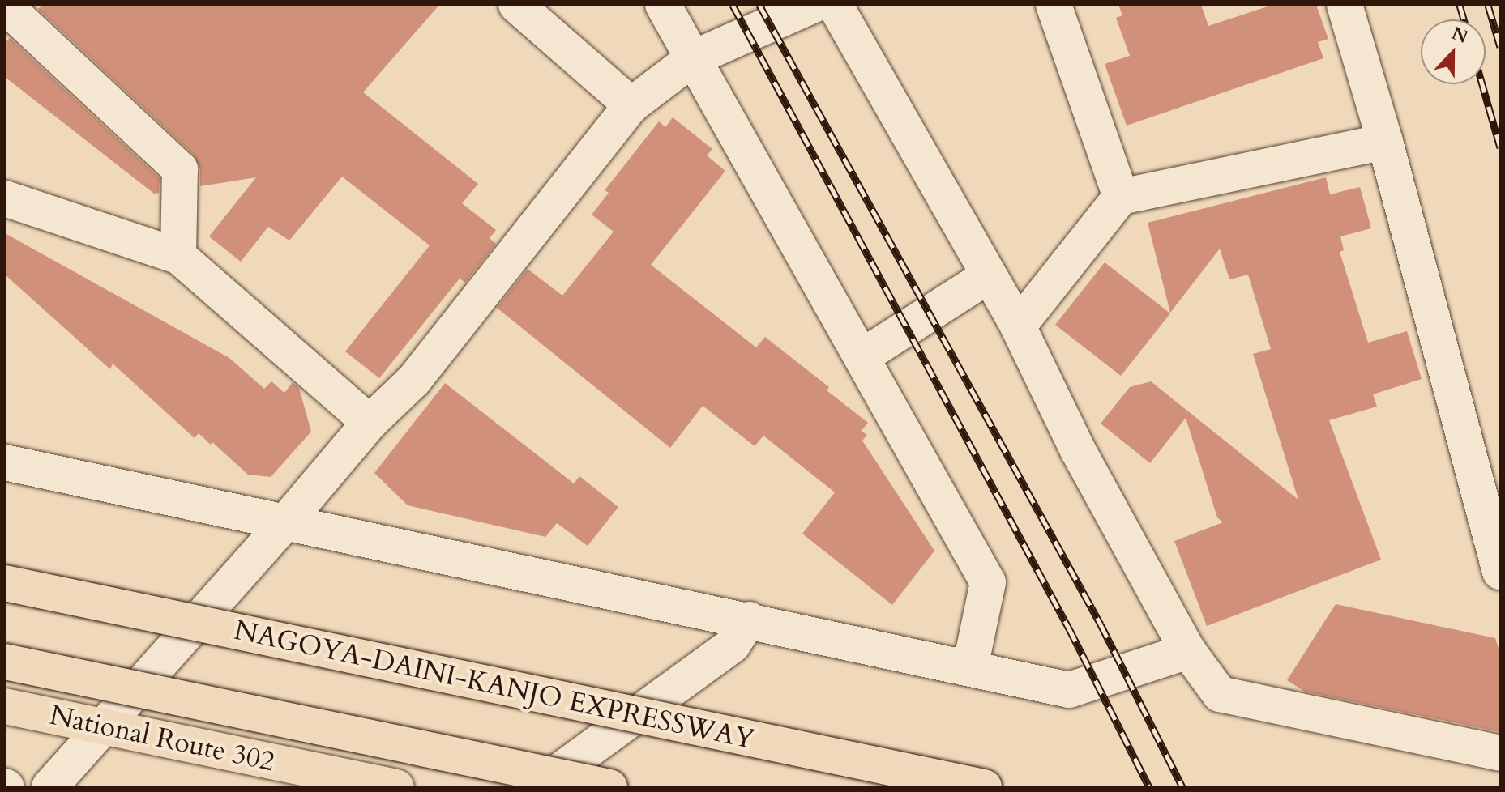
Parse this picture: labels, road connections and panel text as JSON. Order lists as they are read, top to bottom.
{
  "streets": {
    "highway": ["NAGOYA-DAINI-KANJO EXPRESSWAY", "National Route 302"]
  },
  "north": "top"
}
